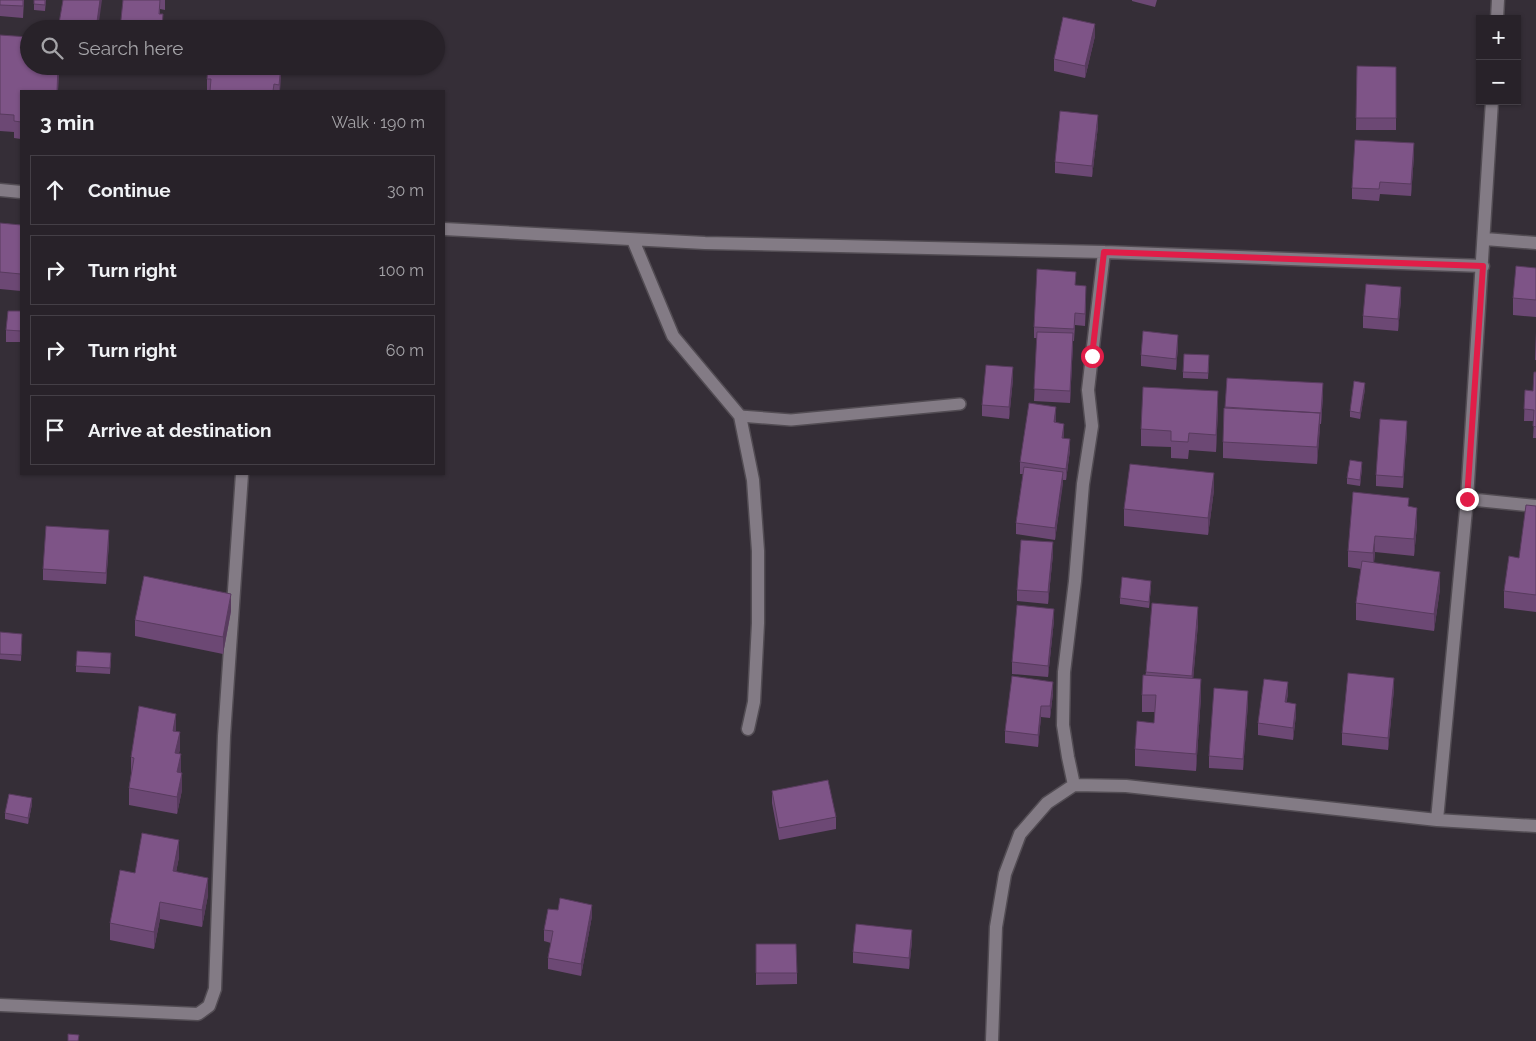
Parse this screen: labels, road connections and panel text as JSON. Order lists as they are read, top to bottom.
{
  "page": {
    "map_buttons": ["+", "−"],
    "search": "Search here",
    "heading": ["3 min", "Walk · 190 m"],
    "list": [
      ["Continue", "30 m"],
      ["Turn right", "100 m"],
      ["Turn right", "60 m"],
      "Arrive at destination"
    ]
  }
}
